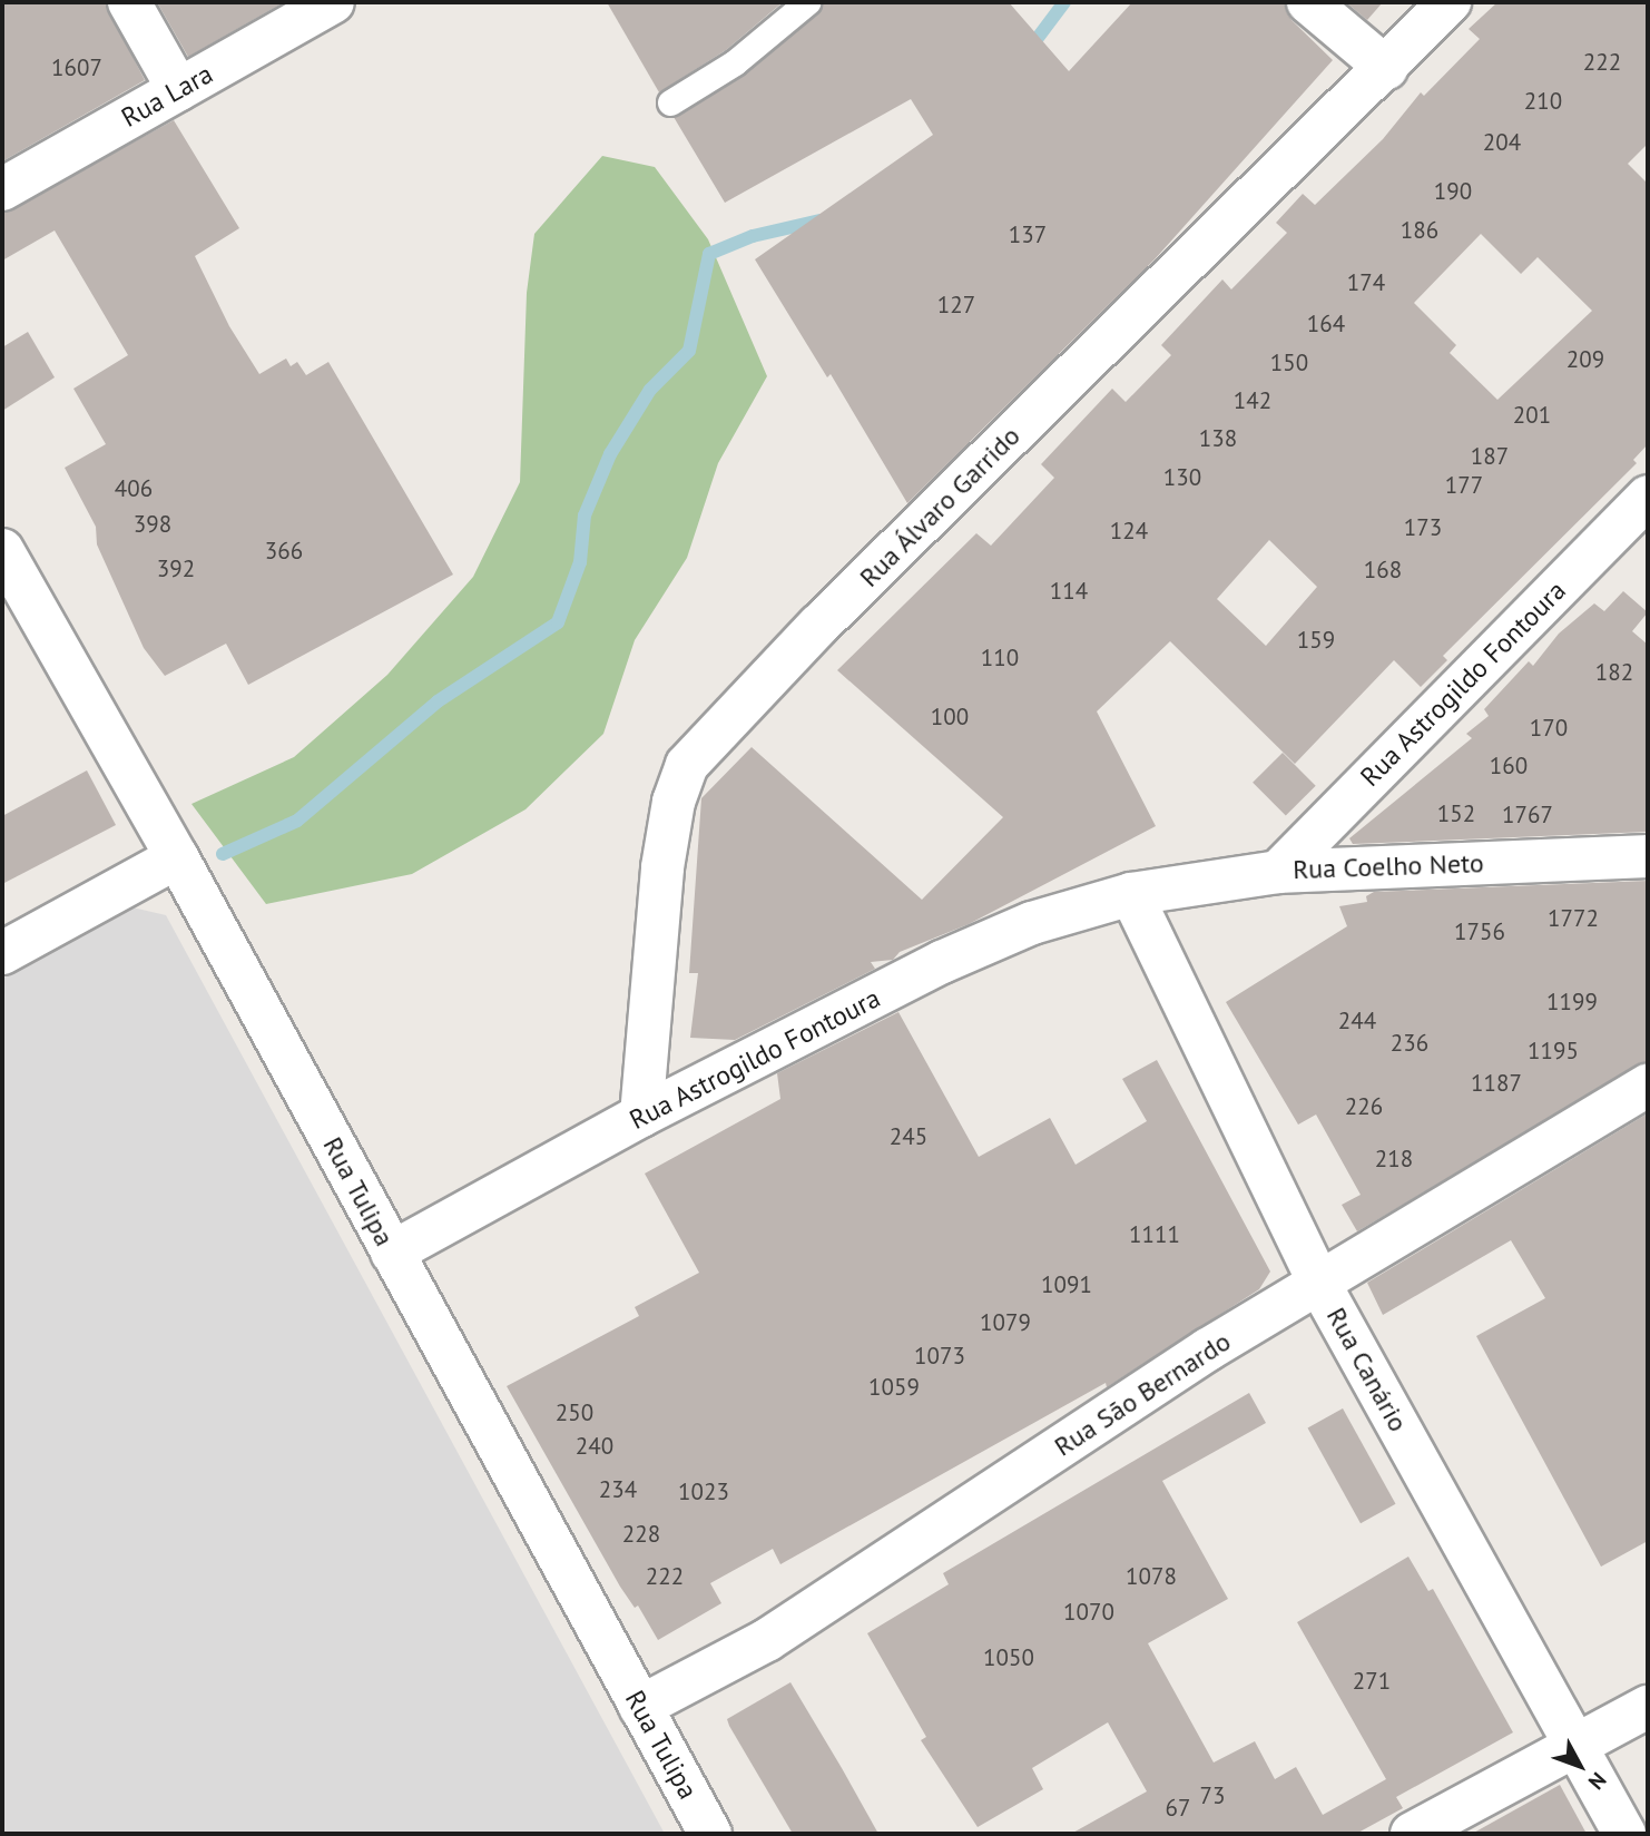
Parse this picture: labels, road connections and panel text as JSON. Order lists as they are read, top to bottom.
{
  "streets": {
    "street": [
      "Rua Lara",
      "Rua Álvaro Garrido",
      "Rua Astrogildo Fontoura",
      "Rua Coelho Neto",
      "Rua Tulipa",
      "Rua Canário",
      "Rua São Bernardo"
    ]
  },
  "crossings": [
    ["Rua Álvaro Garrido", "Rua Astrogildo Fontoura"],
    ["Rua Astrogildo Fontoura", "Rua Coelho Neto"],
    ["Rua Astrogildo Fontoura", "Rua Tulipa"],
    ["Rua Astrogildo Fontoura", "Rua Canário"],
    ["Rua Coelho Neto", "Rua Canário"],
    ["Rua Tulipa", "Rua São Bernardo"],
    ["Rua Canário", "Rua São Bernardo"]
  ],
  "house_numbers": [
    "222",
    "1607",
    "210",
    "204",
    "190",
    "186",
    "137",
    "174",
    "127",
    "164",
    "209",
    "150",
    "142",
    "201",
    "138",
    "187",
    "130",
    "177",
    "406",
    "398",
    "173",
    "124",
    "366",
    "392",
    "168",
    "114",
    "159",
    "110",
    "182",
    "100",
    "170",
    "160",
    "152",
    "1767",
    "1772",
    "1756",
    "1199",
    "244",
    "236",
    "1195",
    "1187",
    "226",
    "245",
    "218",
    "1111",
    "1091",
    "1079",
    "1073",
    "1059",
    "250",
    "240",
    "234",
    "1023",
    "228",
    "222",
    "1078",
    "1070",
    "1050",
    "271",
    "73",
    "67"
  ],
  "north": "bottom right"
}
